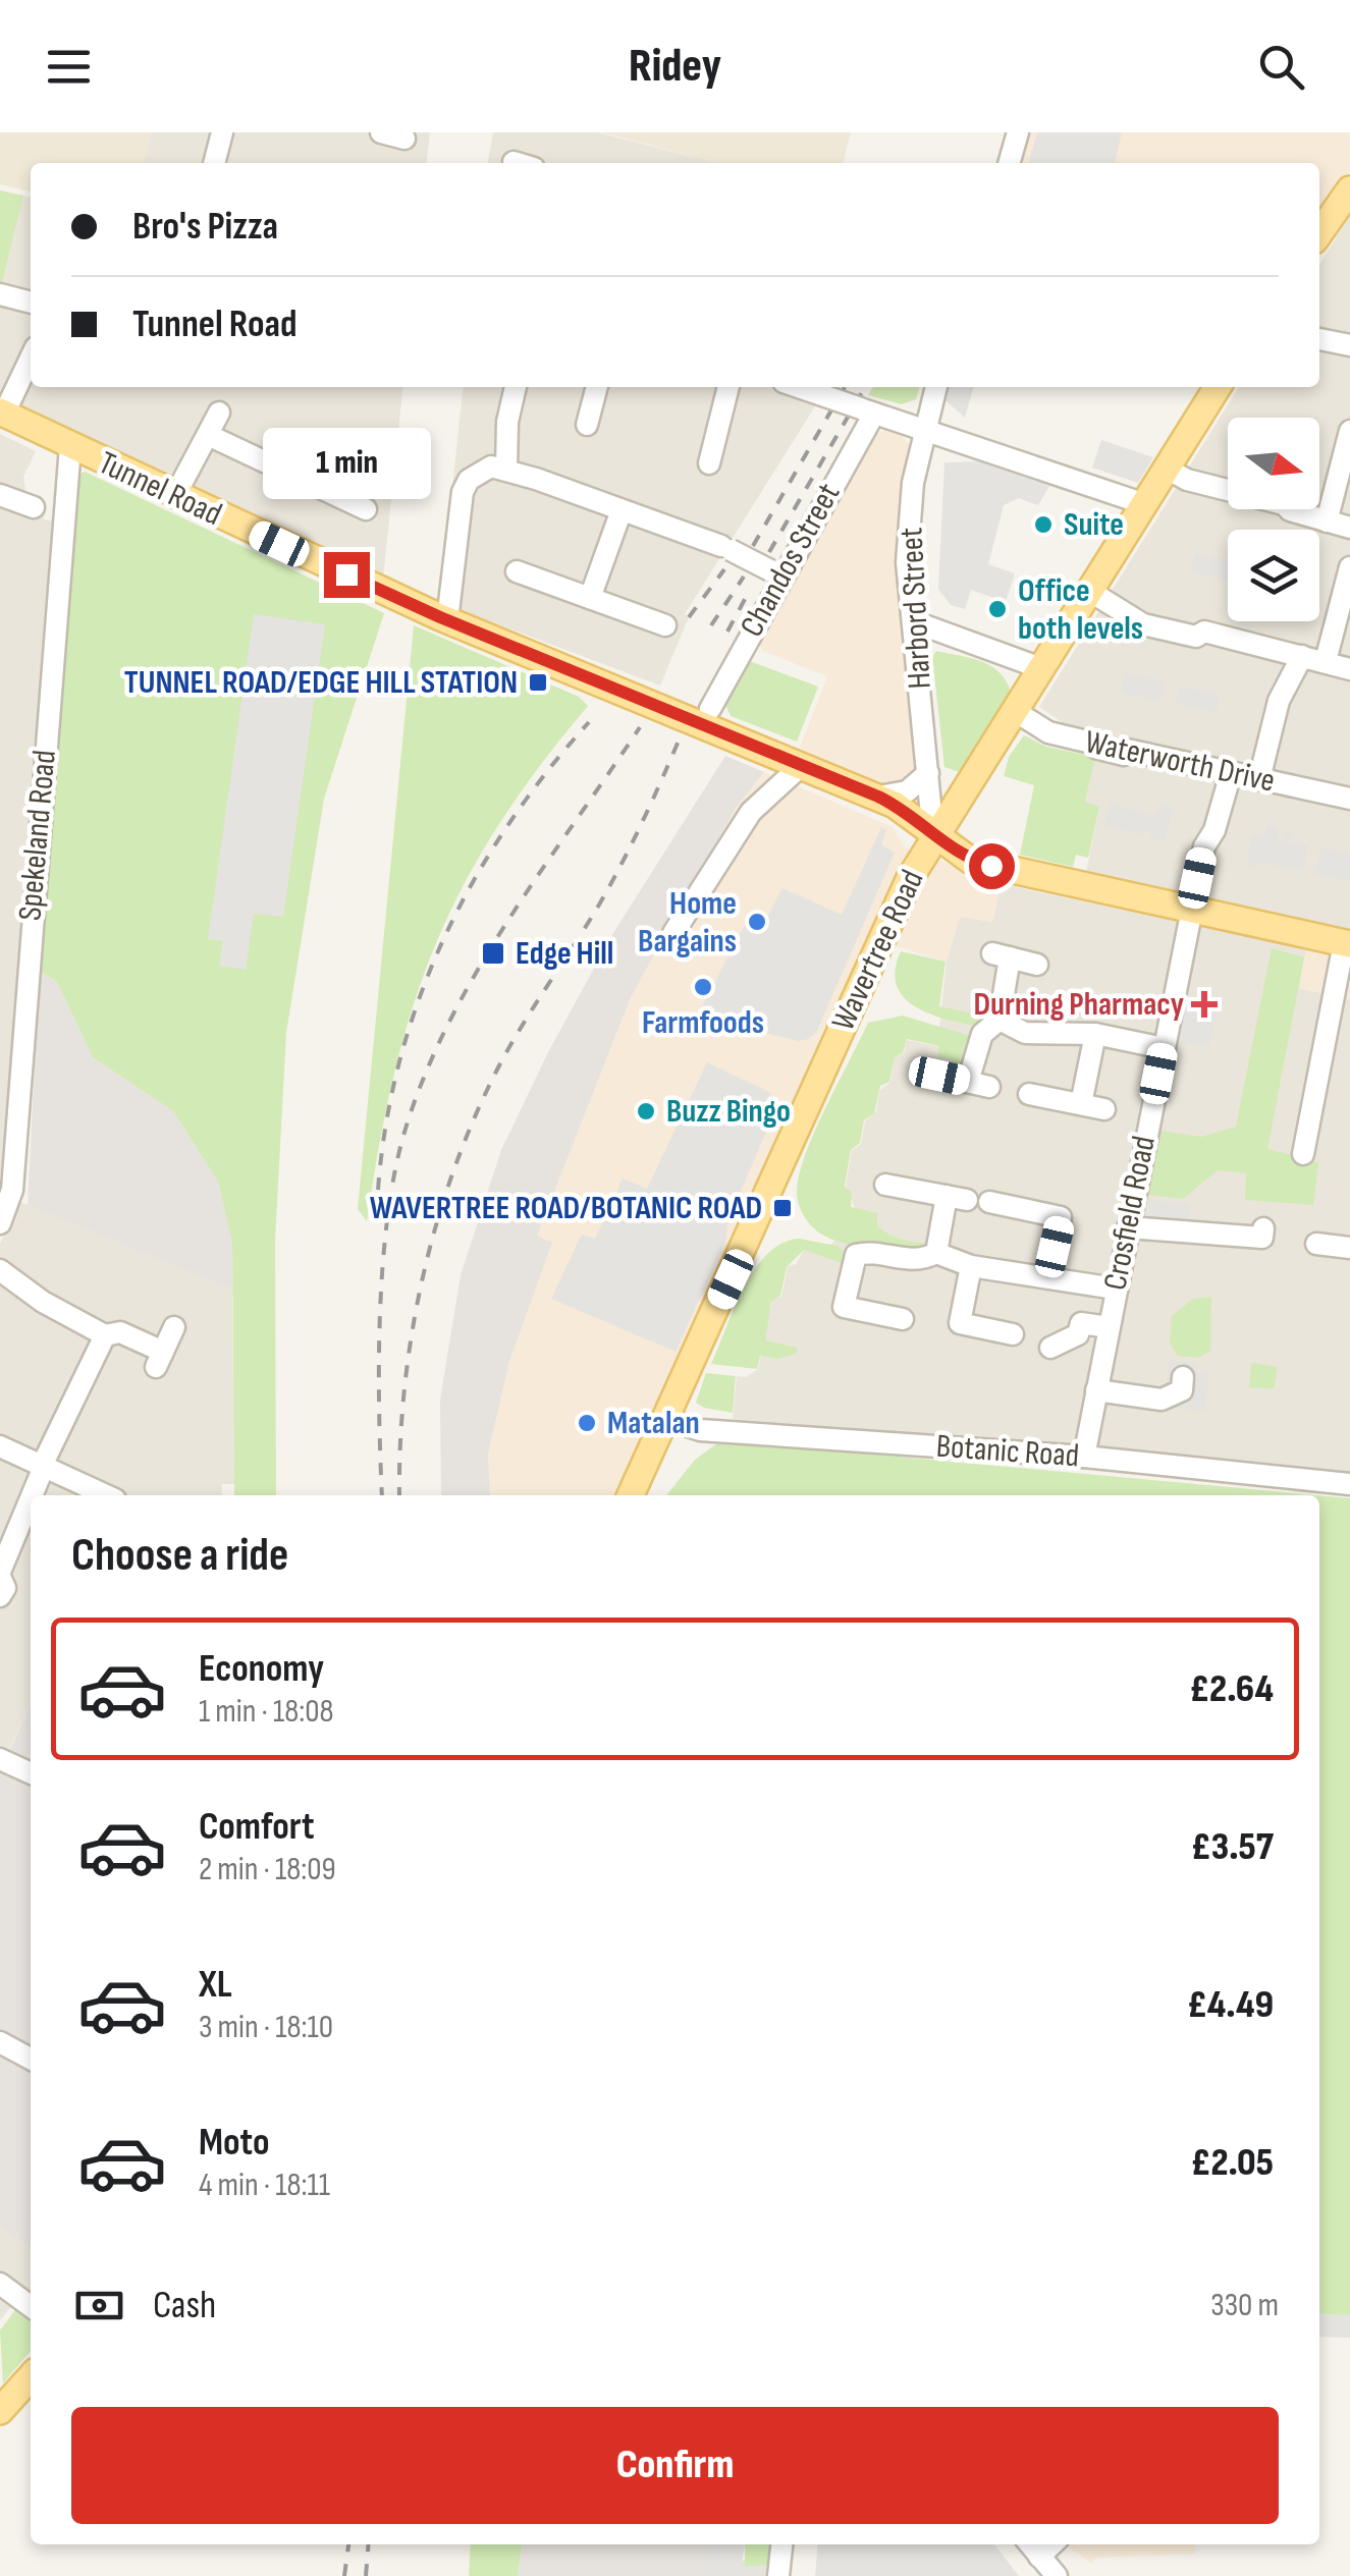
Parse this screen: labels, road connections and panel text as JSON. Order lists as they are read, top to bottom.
{
  "streets": {
    "main road": ["Tunnel Road", "Wavertree Road"],
    "street": [
      "Chandos Street",
      "Harbord Street",
      "Waterworth Drive",
      "Spekeland Road",
      "Crosfield Road",
      "Botanic Road"
    ]
  },
  "crossings": [
    ["Tunnel Road", "Harbord Street"],
    ["Tunnel Road", "Spekeland Road"],
    ["Tunnel Road", "Wavertree Road"],
    ["Tunnel Road", "Crosfield Road"],
    ["Harbord Street", "Wavertree Road"],
    ["Waterworth Drive", "Wavertree Road"],
    ["Waterworth Drive", "Crosfield Road"],
    ["Wavertree Road", "Botanic Road"],
    ["Crosfield Road", "Botanic Road"]
  ],
  "places": {
    "other": [
      "Suite",
      "Office both levels",
      "Home Bargains",
      "Farmfoods",
      "Buzz Bingo",
      "Matalan"
    ],
    "transit": ["TUNNEL ROAD/EDGE HILL STATION", "Edge Hill", "WAVERTREE ROAD/BOTANIC ROAD"],
    "health": ["Durning Pharmacy"]
  },
  "north": "right",
  "page": {
    "header": "Ridey",
    "banner": ["Bro's Pizza", "Tunnel Road"],
    "bubble": "1 min",
    "heading": "Choose a ride",
    "list": [
      {
        "name": "Economy",
        "note": "1 min · 18:08",
        "value": "£2.64"
      },
      {
        "name": "Comfort",
        "note": "2 min · 18:09",
        "value": "£3.57"
      },
      {
        "name": "XL",
        "note": "3 min · 18:10",
        "value": "£4.49"
      },
      {
        "name": "Moto",
        "note": "4 min · 18:11",
        "value": "£2.05"
      }
    ],
    "pay": ["Cash", "330 m"],
    "buttons": "Confirm"
  }
}
